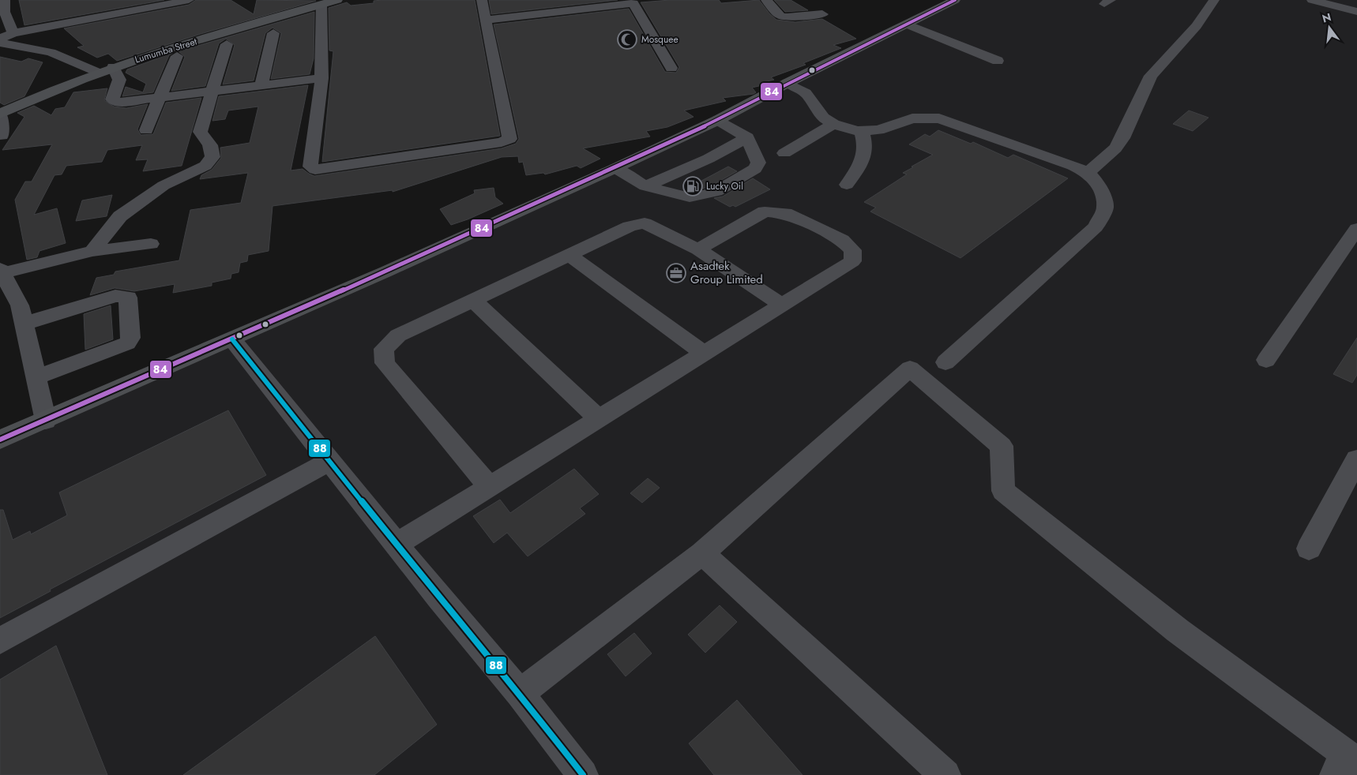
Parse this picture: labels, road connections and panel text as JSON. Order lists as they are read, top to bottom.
{
  "streets": {
    "main road": ["Lumumba Street"]
  },
  "places": {
    "mosque": ["Mosquee"],
    "fuel station": ["Lucky Oil"],
    "office": ["Asadtek Group Limited"]
  },
  "lines": ["transit line 84", "transit line 88"],
  "north": "top"
}
